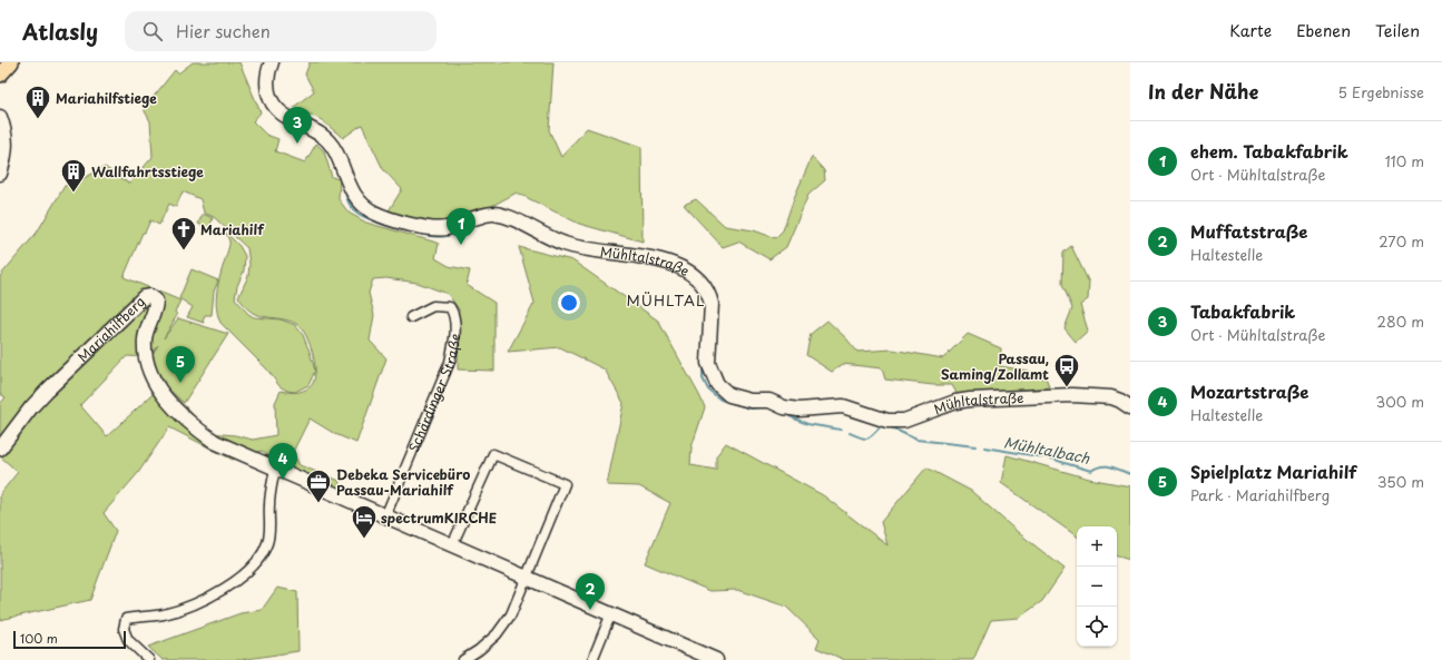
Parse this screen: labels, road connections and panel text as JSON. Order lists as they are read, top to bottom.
{
  "streets": {
    "street": ["Mühltalstraße", "Mariahilfberg", "Schärdinger Straße"]
  },
  "districts": ["MÜHLTAL"],
  "water": ["Mühltalbach"],
  "places": {
    "building": ["Mariahilfstiege", "Wallfahrtsstiege"],
    "church": ["Mariahilf"],
    "bus stop": ["Passau, Saming/Zollamt"],
    "office": ["Debeka Servicebüro Passau-Mariahilf"],
    "hotel": ["spectrumKIRCHE"]
  },
  "scale_bar": "100 m",
  "page": {
    "header": "Atlasly",
    "search": "Hier suchen",
    "nav": ["Karte", "Ebenen", "Teilen"],
    "heading": ["In der Nähe", "5 Ergebnisse"],
    "pins": [
      "3",
      "1",
      "5",
      "4",
      "2"
    ],
    "list": [
      {
        "mark": "1",
        "name": "ehem. Tabakfabrik",
        "note": "Ort · Mühltalstraße",
        "value": "110 m"
      },
      {
        "mark": "2",
        "name": "Muffatstraße",
        "note": "Haltestelle",
        "value": "270 m"
      },
      {
        "mark": "3",
        "name": "Tabakfabrik",
        "note": "Ort · Mühltalstraße",
        "value": "280 m"
      },
      {
        "mark": "4",
        "name": "Mozartstraße",
        "note": "Haltestelle",
        "value": "300 m"
      },
      {
        "mark": "5",
        "name": "Spielplatz Mariahilf",
        "note": "Park · Mariahilfberg",
        "value": "350 m"
      }
    ],
    "map_buttons": ["+", "−"],
    "scale": "100 m"
  }
}
